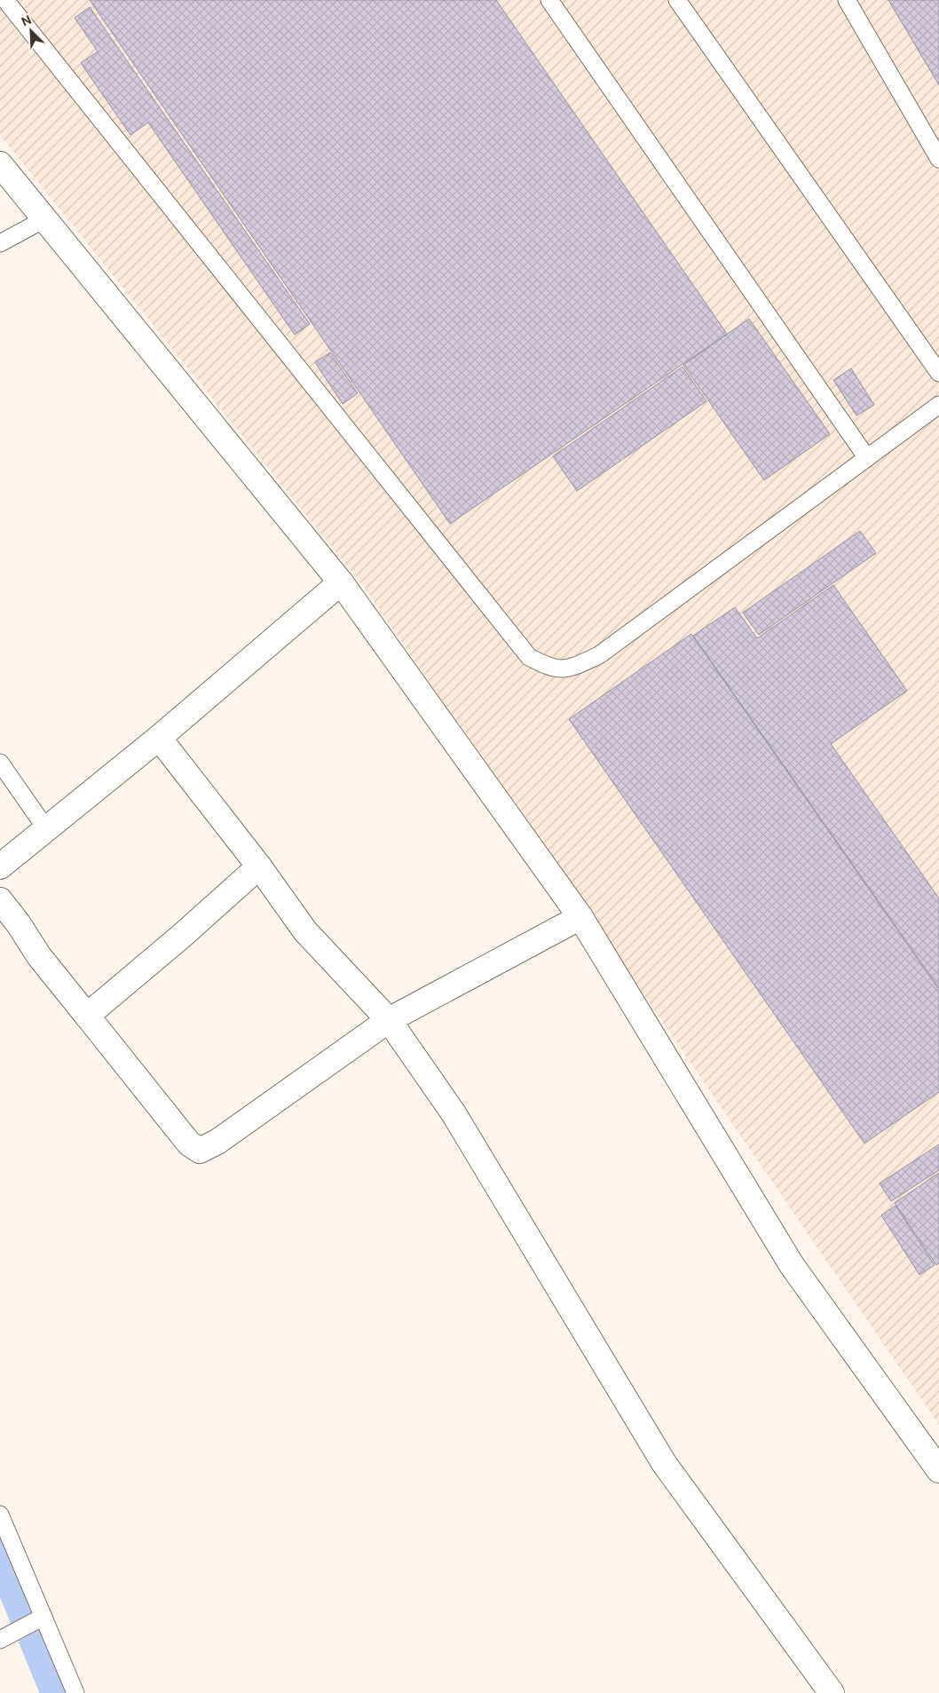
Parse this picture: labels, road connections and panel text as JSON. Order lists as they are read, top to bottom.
{
  "north": "top left"
}
